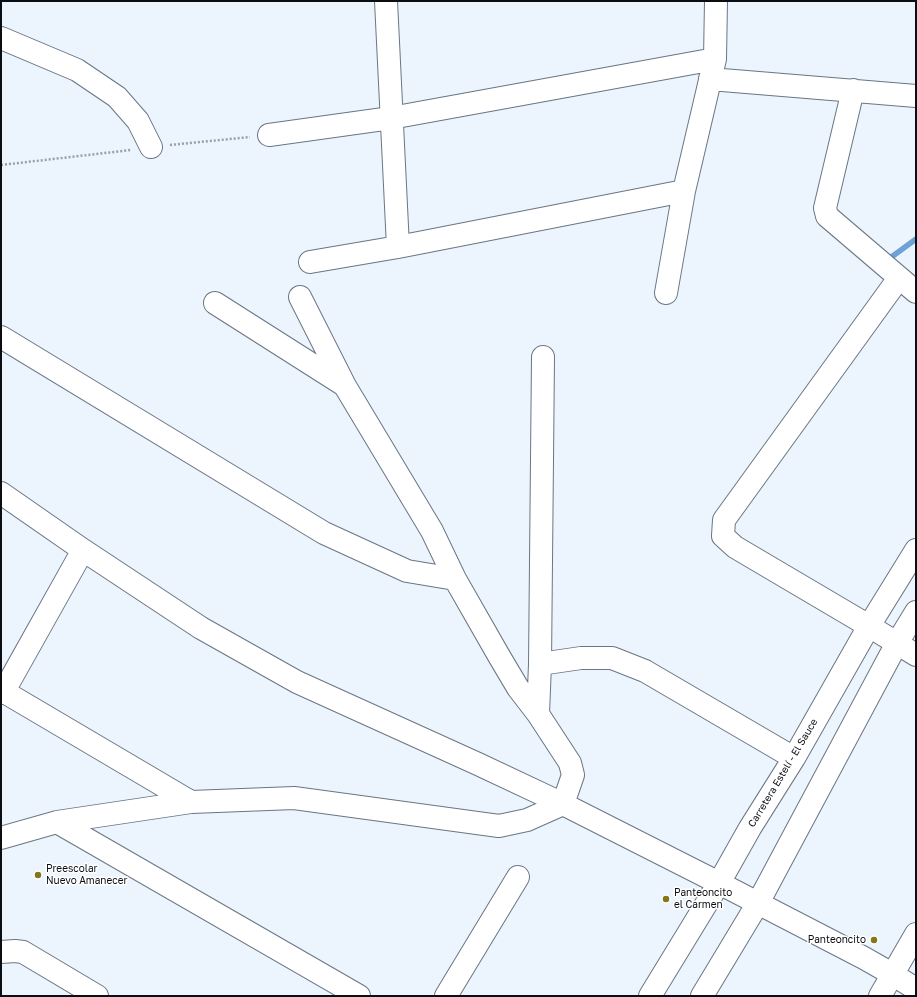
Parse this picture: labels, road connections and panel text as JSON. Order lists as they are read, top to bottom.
{
  "streets": {
    "street": ["Carretera Estelí - El Sauce"]
  },
  "places": ["Preescolar Nuevo Amanecer", "Panteoncito el Carmen", "Panteoncito"]
}
